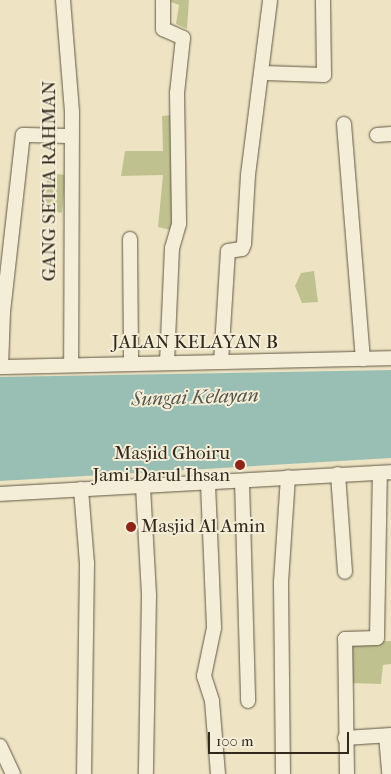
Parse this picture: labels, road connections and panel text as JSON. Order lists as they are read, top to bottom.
{
  "streets": {
    "street": ["GANG SETIA RAHMAN", "JALAN KELAYAN B"]
  },
  "crossings": [
    ["GANG SETIA RAHMAN", "JALAN KELAYAN B"]
  ],
  "water": ["Sungai Kelayan"],
  "places": ["Masjid Ghoiru Jami Darul Ihsan", "Masjid Al Amin"],
  "scale_bar": "100 m"
}
